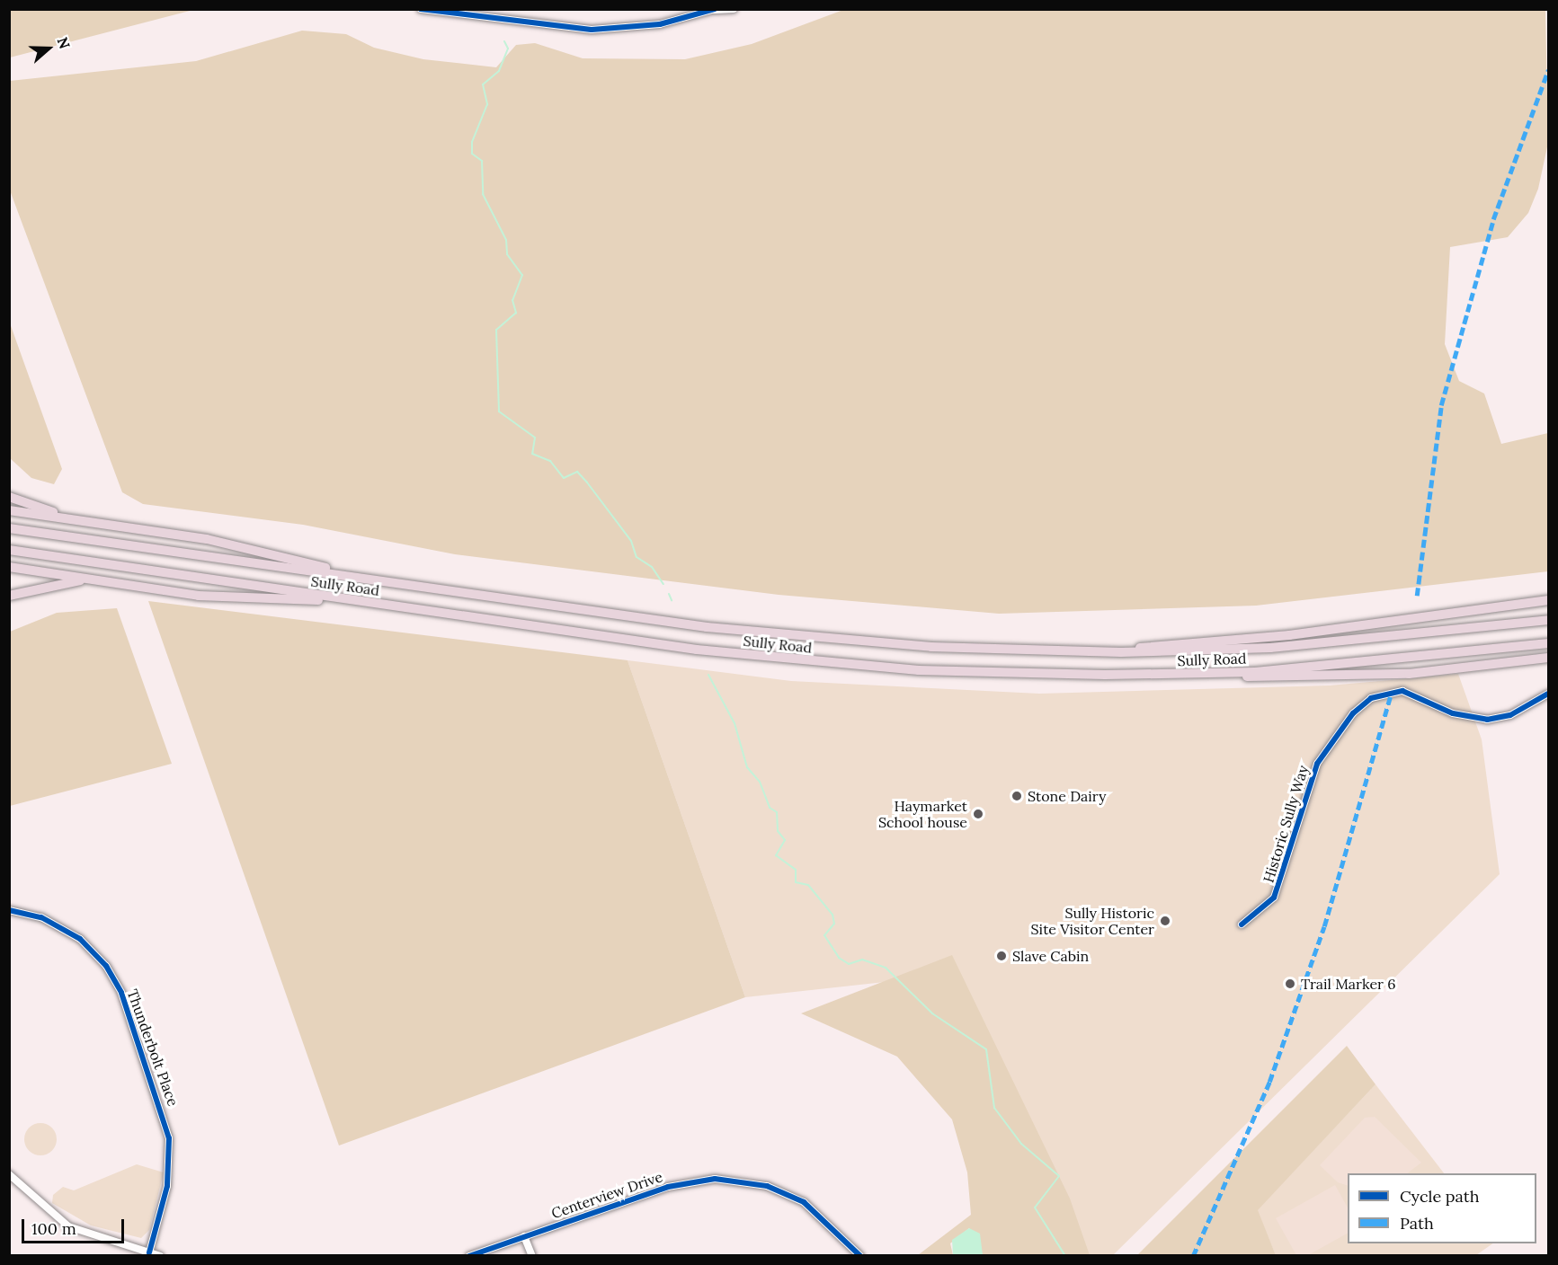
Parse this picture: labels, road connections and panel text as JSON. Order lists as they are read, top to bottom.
{
  "streets": {
    "highway": ["Sully Road"],
    "street": ["Historic Sully Way", "Thunderbolt Place", "Centerview Drive"]
  },
  "places": [
    "Stone Dairy",
    "Haymarket School house",
    "Sully Historic Site Visitor Center",
    "Slave Cabin",
    "Trail Marker 6"
  ],
  "legend": ["Cycle path", "Path"],
  "scale_bar": "100 m",
  "north": "right"
}
